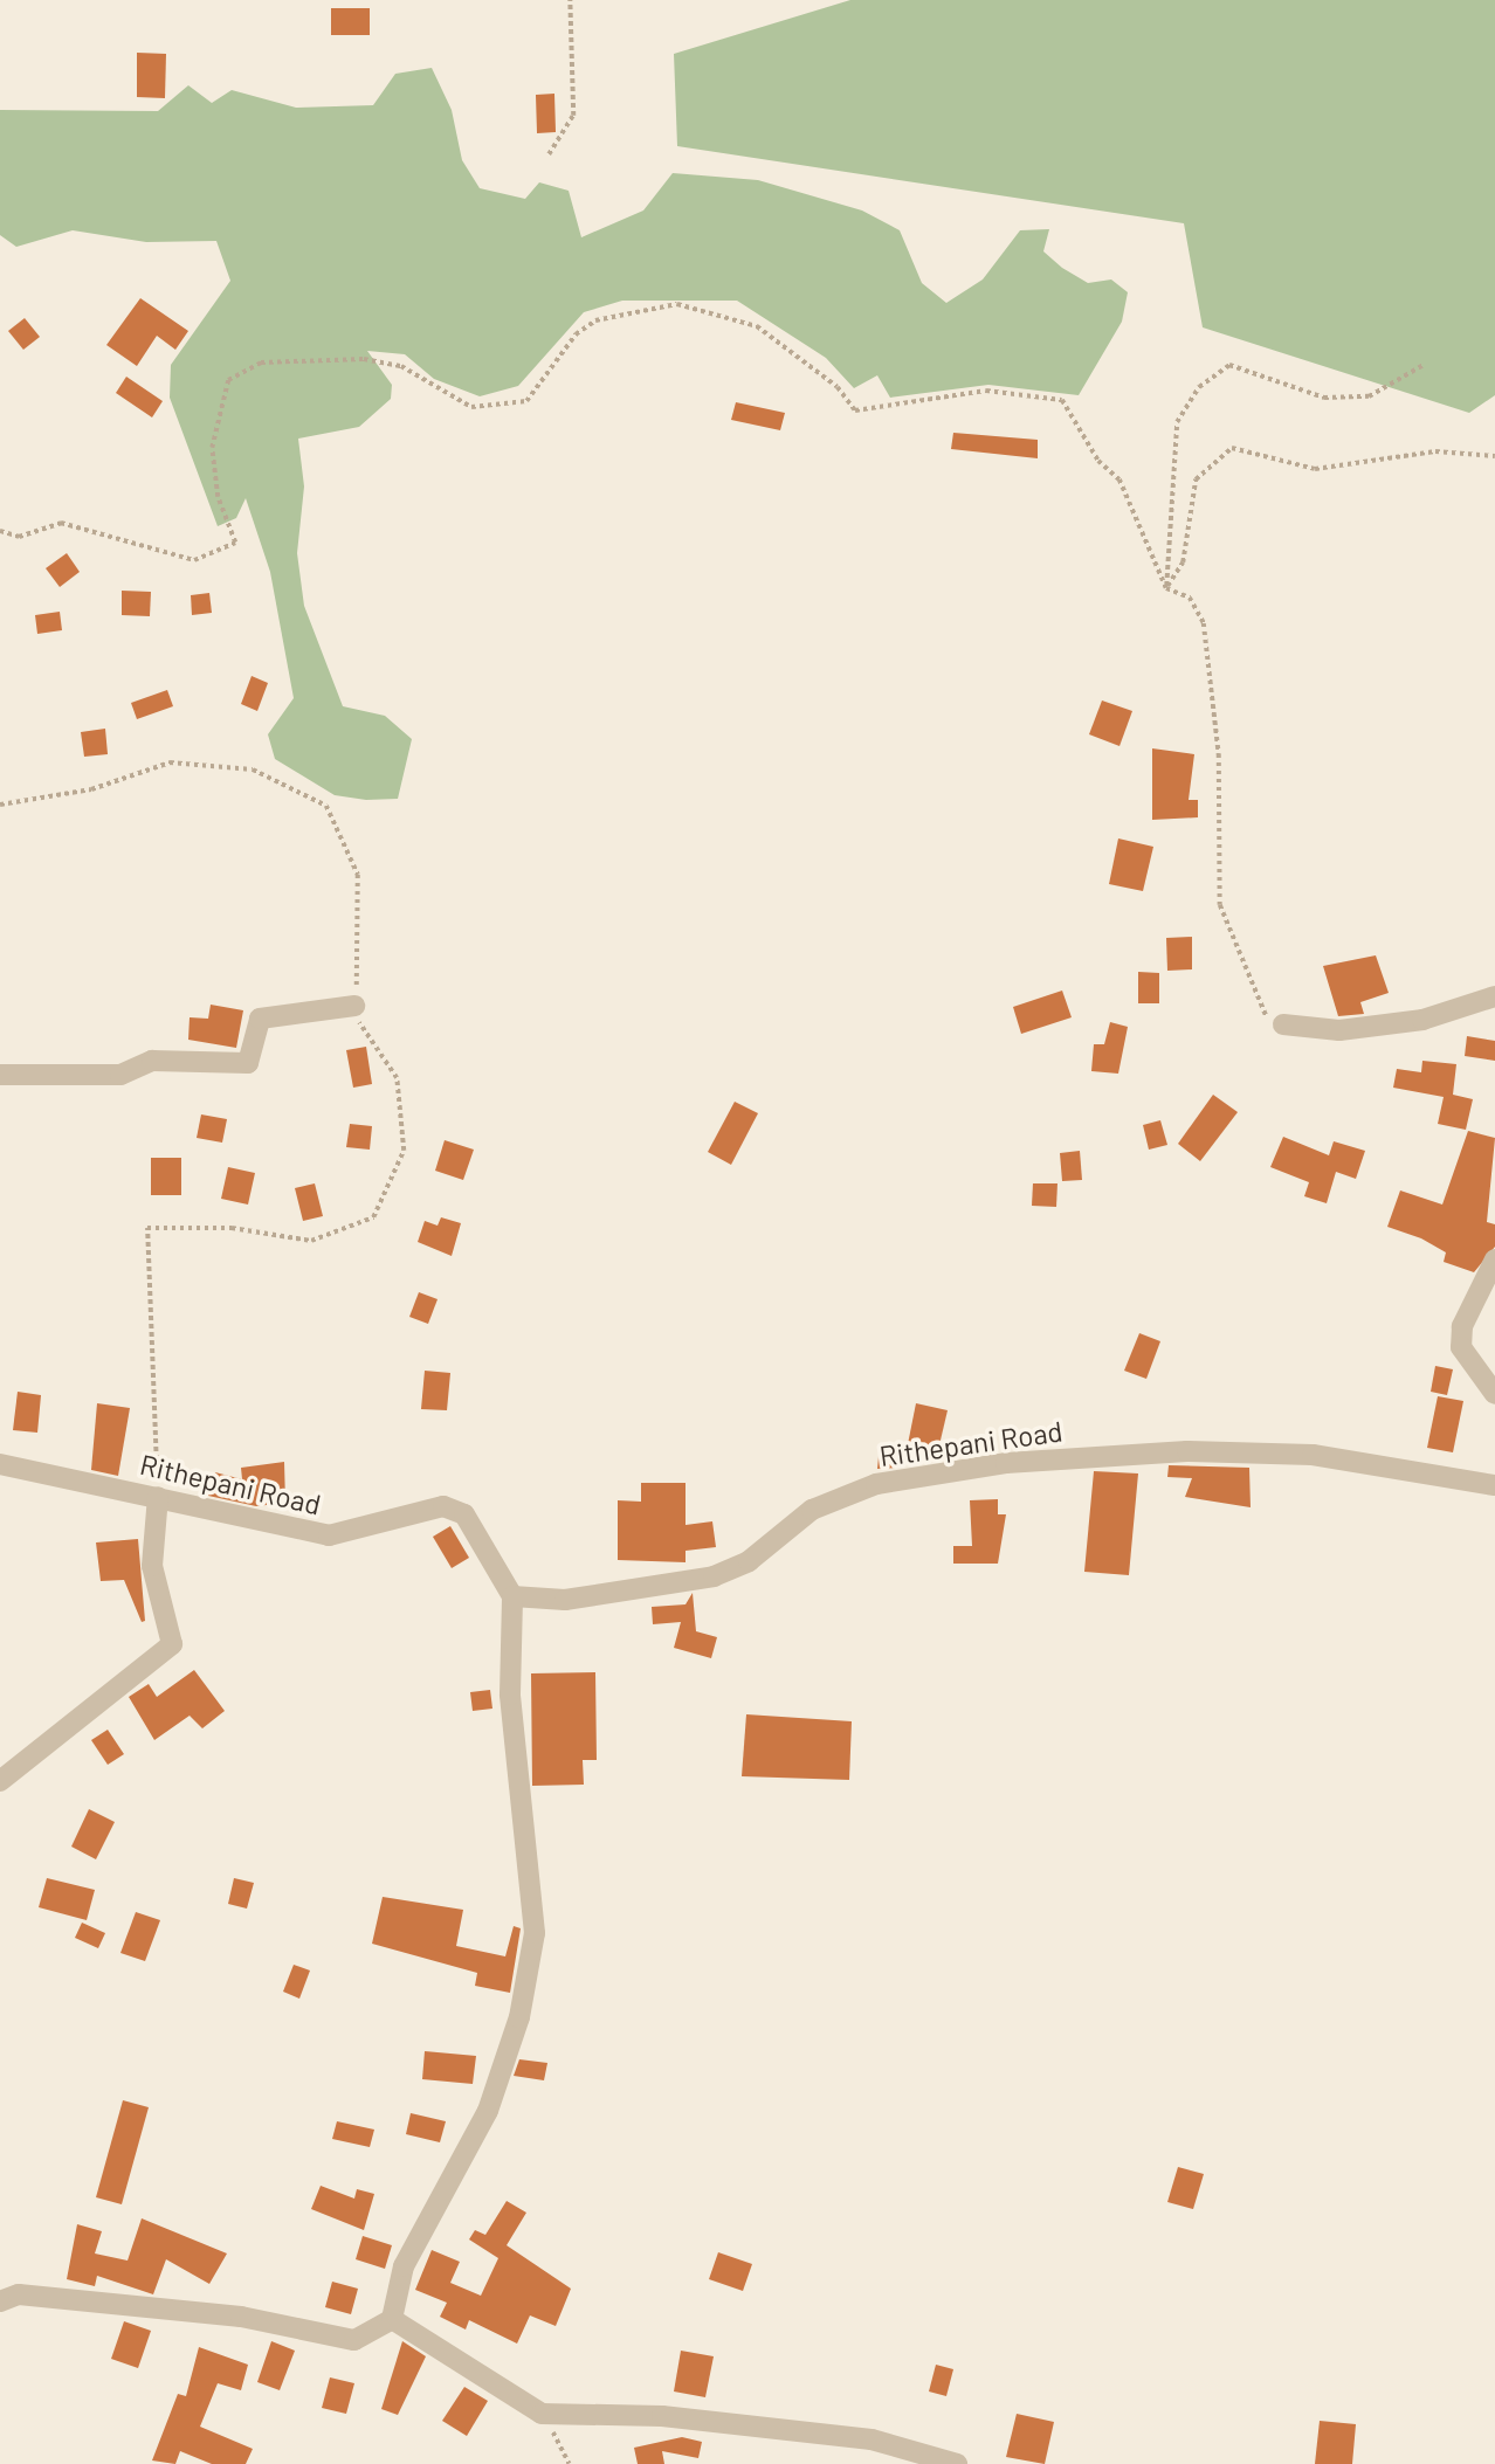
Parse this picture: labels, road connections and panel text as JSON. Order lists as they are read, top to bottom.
{
  "streets": {
    "street": ["Rithepani Road"]
  }
}
